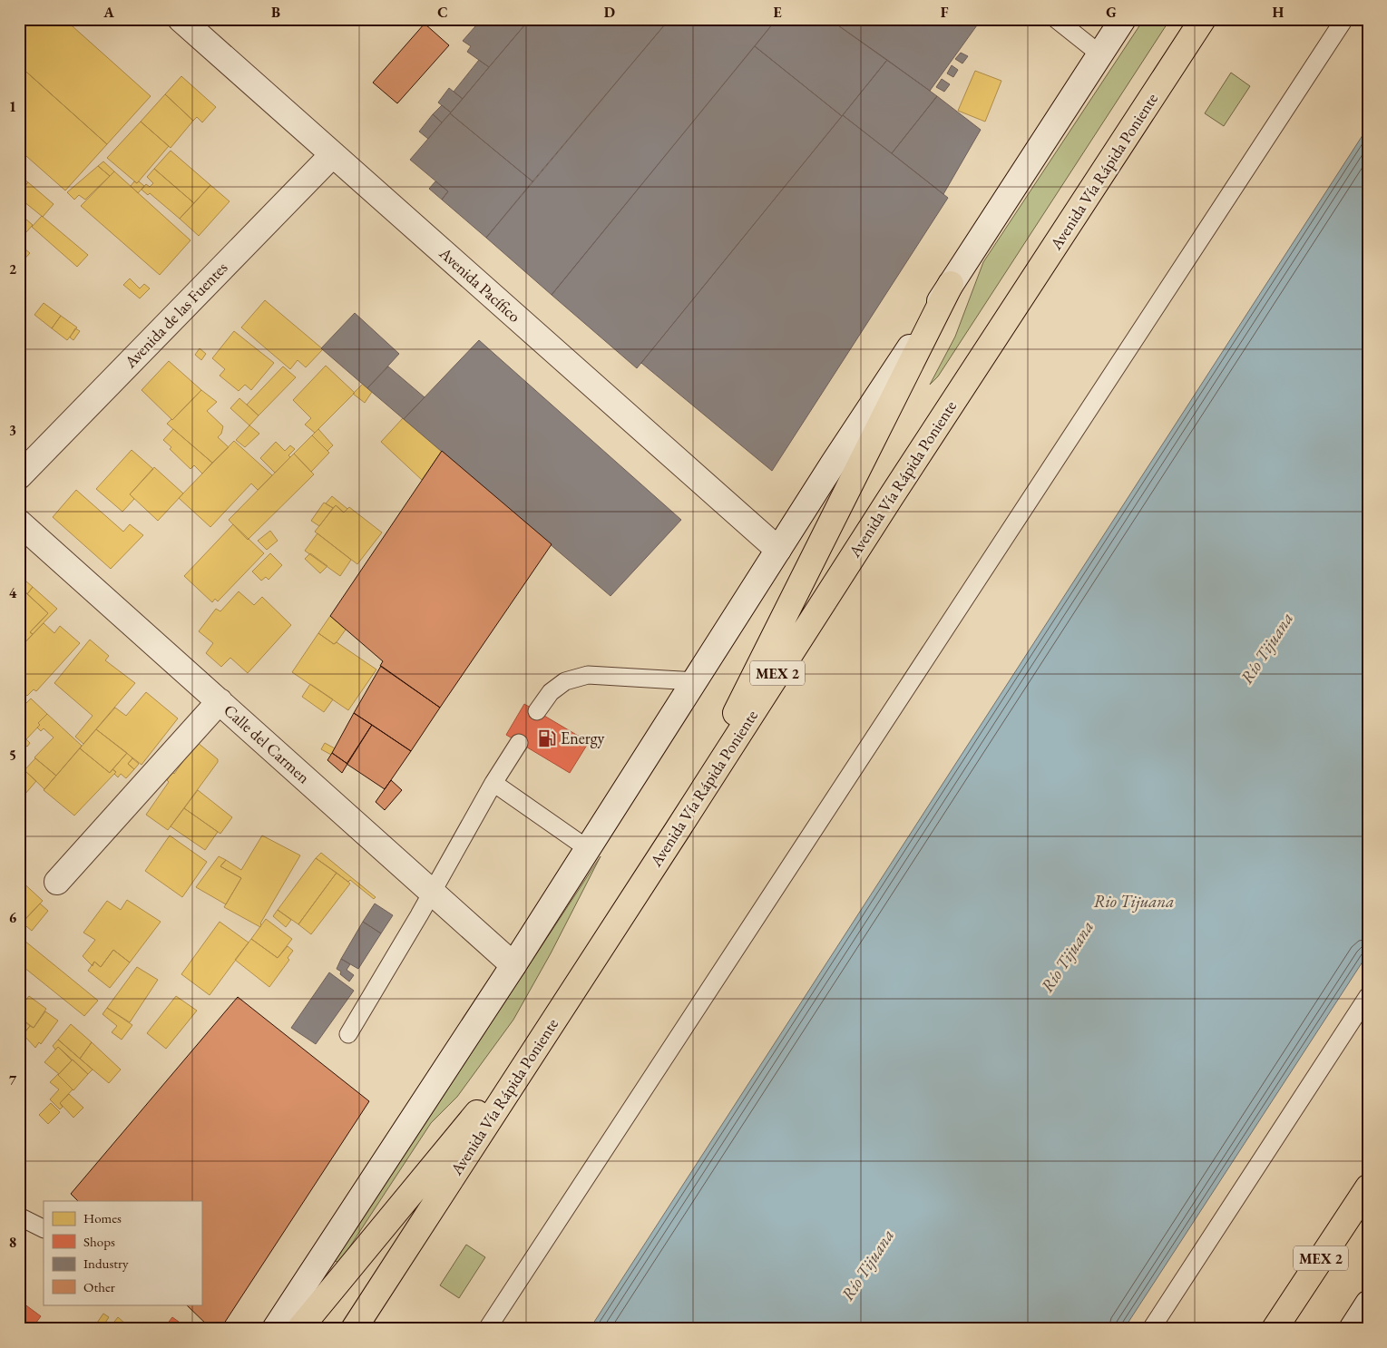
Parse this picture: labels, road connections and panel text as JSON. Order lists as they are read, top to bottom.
{
  "streets": {
    "highway": ["Avenida Vía Rápida Poniente", "MEX 2"],
    "street": ["Avenida Pacífico", "Avenida de las Fuentes", "Calle del Carmen"]
  },
  "crossings": [
    ["Avenida Pacífico", "Avenida de las Fuentes"]
  ],
  "water": ["Río Tijuana", "Rio Tijuana"],
  "places": {
    "fuel station": ["Energy"]
  },
  "legend": [
    "Homes",
    "Shops",
    "Industry",
    "Other"
  ],
  "grid": {
    "columns": [
      "A",
      "B",
      "C",
      "D",
      "E",
      "F",
      "G",
      "H"
    ],
    "rows": [
      "1",
      "2",
      "3",
      "4",
      "5",
      "6",
      "7",
      "8"
    ]
  }
}
